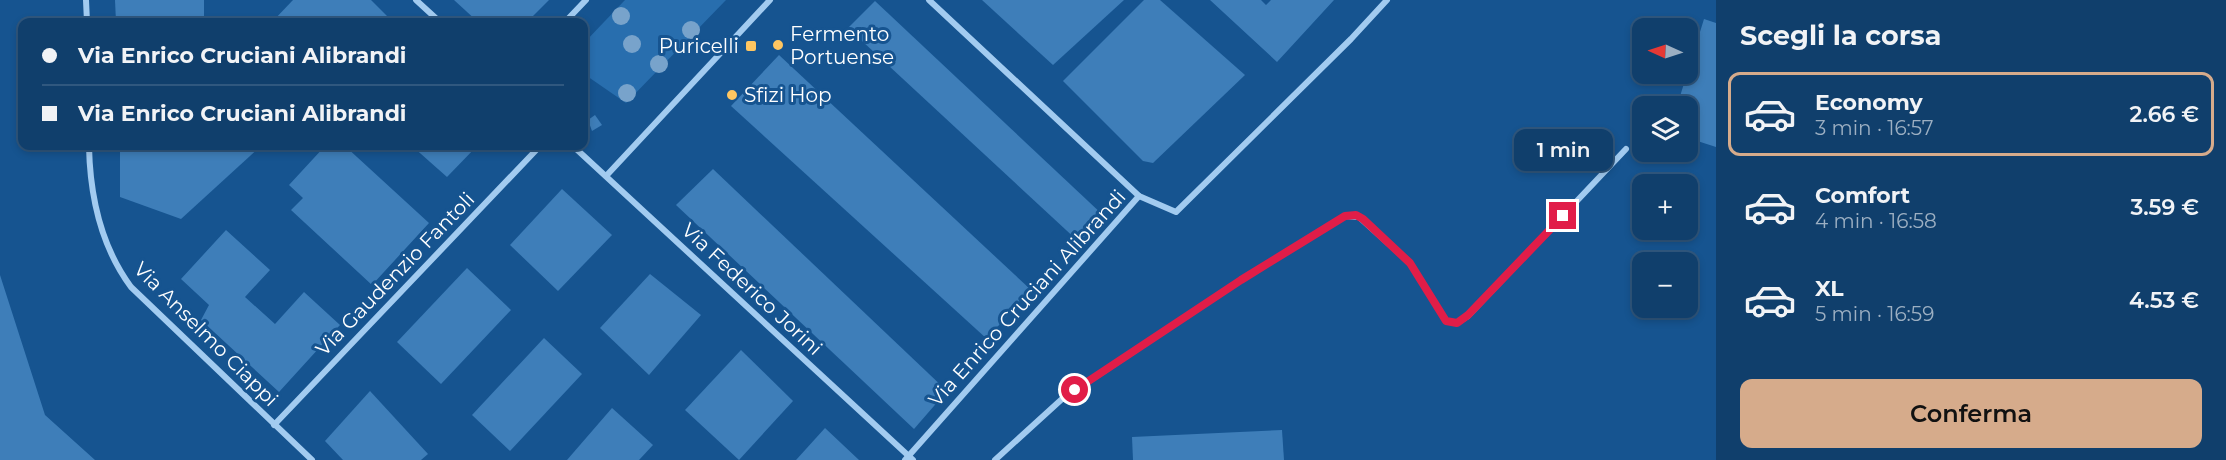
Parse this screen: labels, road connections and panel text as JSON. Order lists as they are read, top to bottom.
{
  "streets": {
    "street": [
      "Via Gaudenzio Fantoli",
      "Via Federico Jorini",
      "Via Enrico Cruciani Alibrandi",
      "Via Anselmo Ciappi"
    ]
  },
  "crossings": [
    ["Via Gaudenzio Fantoli", "Via Anselmo Ciappi"],
    ["Via Federico Jorini", "Via Enrico Cruciani Alibrandi"]
  ],
  "places": {
    "other": ["Fermento Portuense", "Sfizi Hop"],
    "transit": ["Puricelli"]
  },
  "north": "left",
  "page": {
    "heading": "Scegli la corsa",
    "map_buttons": ["+", "−"],
    "banner": ["Via Enrico Cruciani Alibrandi", "Via Enrico Cruciani Alibrandi"],
    "list": [
      {
        "name": "Economy",
        "note": "3 min · 16:57",
        "value": "2.66 €"
      },
      {
        "name": "Comfort",
        "note": "4 min · 16:58",
        "value": "3.59 €"
      },
      {
        "name": "XL",
        "note": "5 min · 16:59",
        "value": "4.53 €"
      }
    ],
    "bubble": "1 min",
    "buttons": "Conferma"
  }
}
